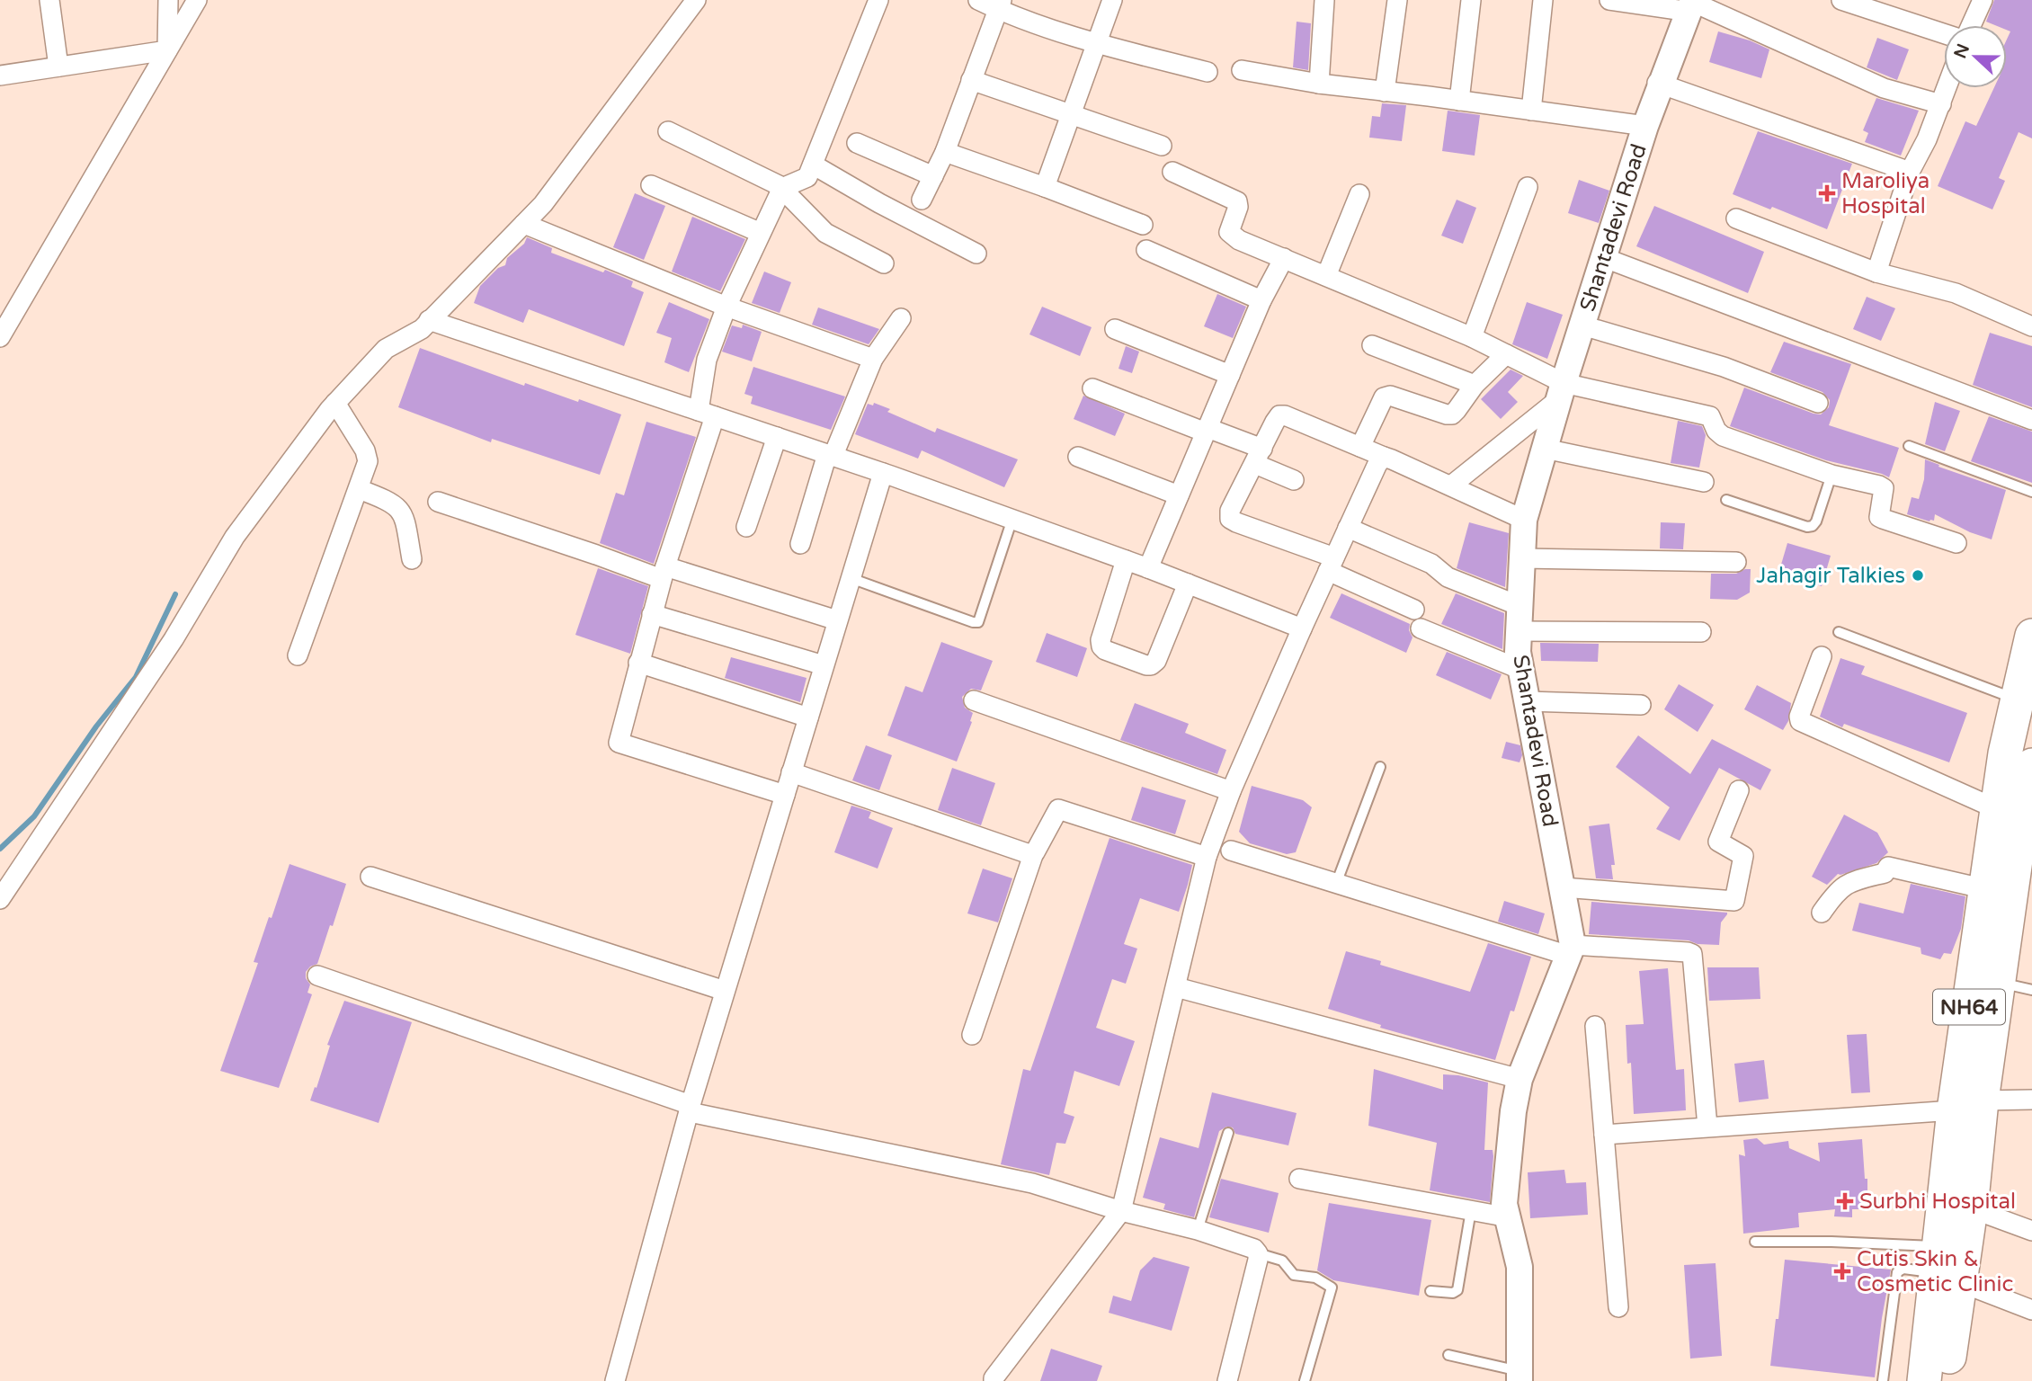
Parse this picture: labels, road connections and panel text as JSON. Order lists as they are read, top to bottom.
{
  "streets": {
    "highway": ["NH64"],
    "street": ["Shantadevi Road"]
  },
  "places": {
    "health": ["Maroliya Hospital", "Surbhi Hospital", "Cutis Skin & Cosmetic Clinic"],
    "other": ["Jahagir Talkies"]
  },
  "north": "left"
}
